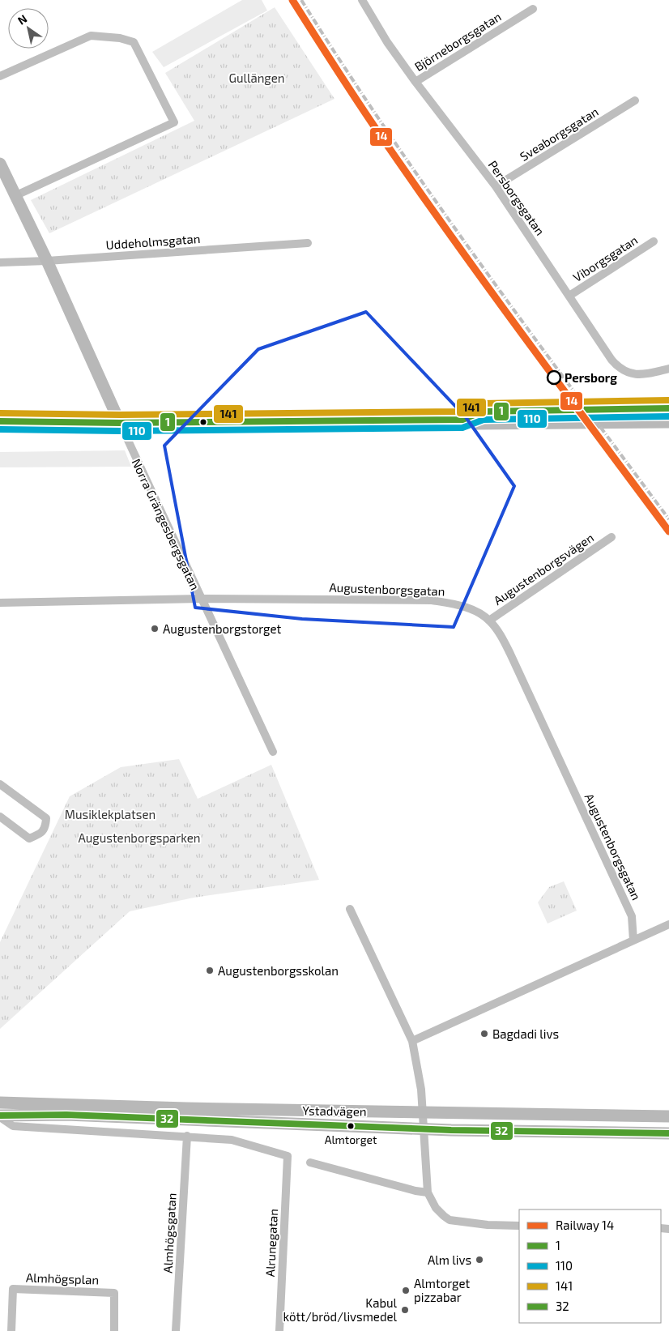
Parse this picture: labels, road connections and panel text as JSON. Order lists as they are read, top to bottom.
{
  "streets": {
    "main road": ["Norra Grängesbergsgatan", "Ystadvägen"],
    "street": [
      "Björneborgsgatan",
      "Sveaborgsgatan",
      "Persborgsgatan",
      "Uddeholmsgatan",
      "Viborgsgatan",
      "Augustenborgsvägen",
      "Augustenborgsgatan",
      "Almhögsgatan",
      "Alrunegatan",
      "Almhögsplan"
    ]
  },
  "crossings": [
    ["Björneborgsgatan", "Persborgsgatan"],
    ["Sveaborgsgatan", "Persborgsgatan"],
    ["Persborgsgatan", "Viborgsgatan"],
    ["Uddeholmsgatan", "Norra Grängesbergsgatan"],
    ["Norra Grängesbergsgatan", "Augustenborgsgatan"],
    ["Augustenborgsvägen", "Augustenborgsgatan"],
    ["Ystadvägen", "Almhögsgatan"],
    ["Ystadvägen", "Alrunegatan"]
  ],
  "parks": ["Gullängen", "Musiklekplatsen", "Augustenborgsparken"],
  "places": [
    "Persborg",
    "Augustenborgstorget",
    "Augustenborgsskolan",
    "Bagdadi livs",
    "Almtorget",
    "Alm livs",
    "Almtorget pizzabar",
    "Kabul kött/bröd/livsmedel"
  ],
  "lines": [
    "rail line 14",
    "transit line 141",
    "transit line 1",
    "transit line 110",
    "transit line 32"
  ],
  "legend": [
    "Railway 14",
    "1",
    "110",
    "141",
    "32"
  ],
  "north": "top left"
}
